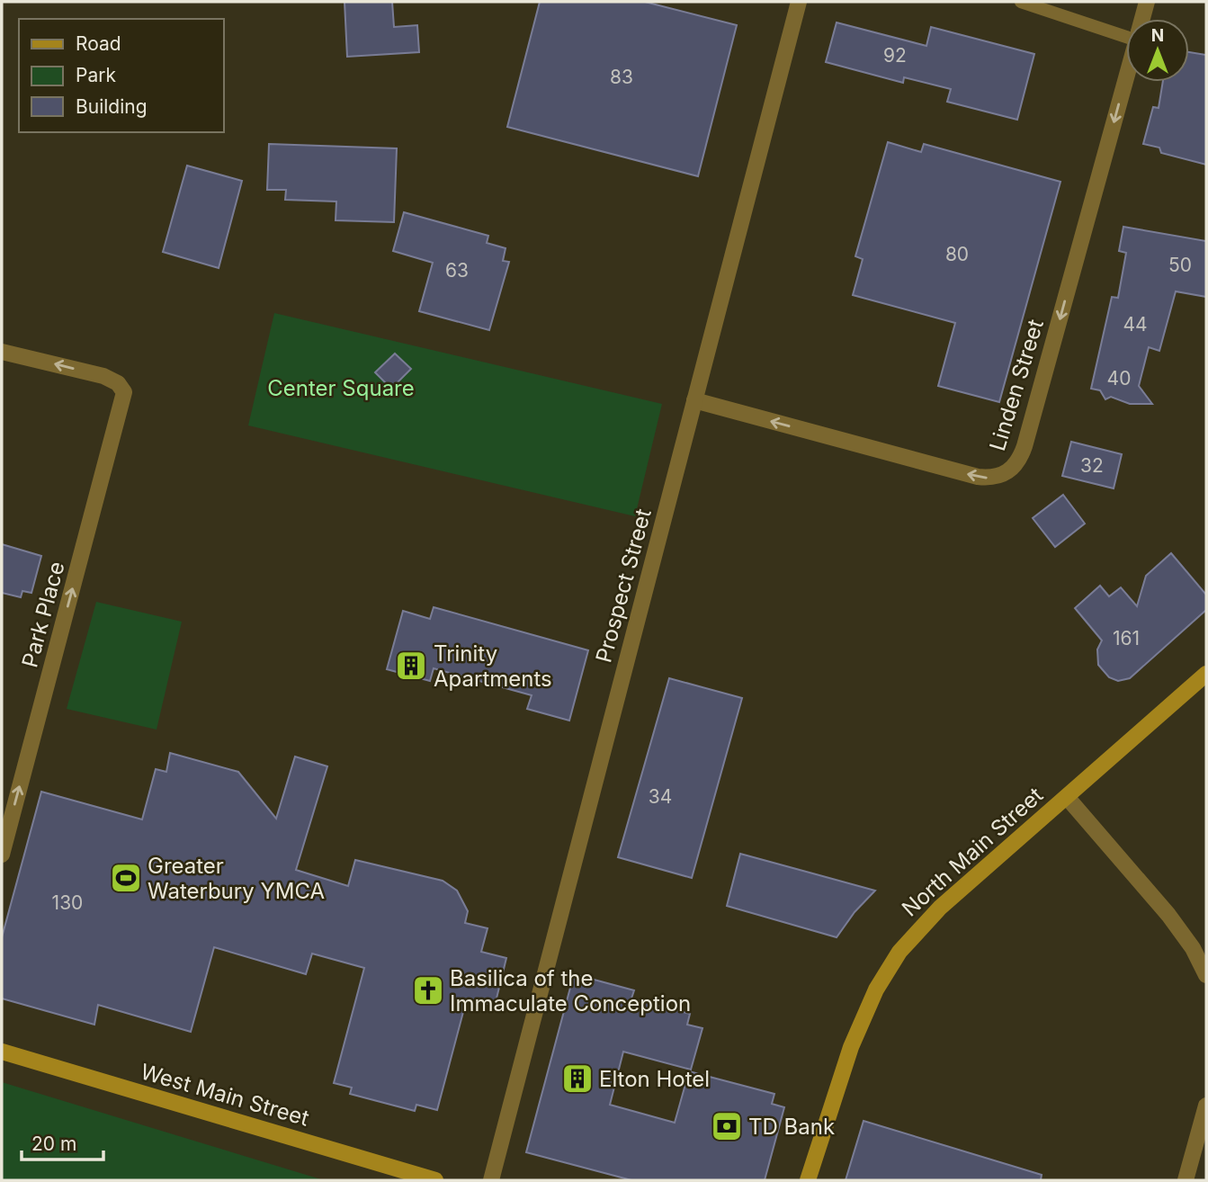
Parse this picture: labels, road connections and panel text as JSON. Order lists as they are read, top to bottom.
{
  "streets": {
    "main road": ["North Main Street", "West Main Street"],
    "street": ["Linden Street", "Prospect Street", "Park Place"]
  },
  "crossings": [
    ["Linden Street", "Prospect Street"]
  ],
  "one_way": ["Park Place"],
  "parks": ["Center Square"],
  "places": {
    "building": ["Trinity Apartments", "Elton Hotel"],
    "sports": ["Greater Waterbury YMCA"],
    "church": ["Basilica of the Immaculate Conception"],
    "bank": ["TD Bank"]
  },
  "house_numbers": [
    "92",
    "83",
    "80",
    "50",
    "63",
    "44",
    "40",
    "32",
    "161",
    "34",
    "130"
  ],
  "legend": ["Road", "Park", "Building"],
  "scale_bar": "20 m",
  "north": "top"
}
